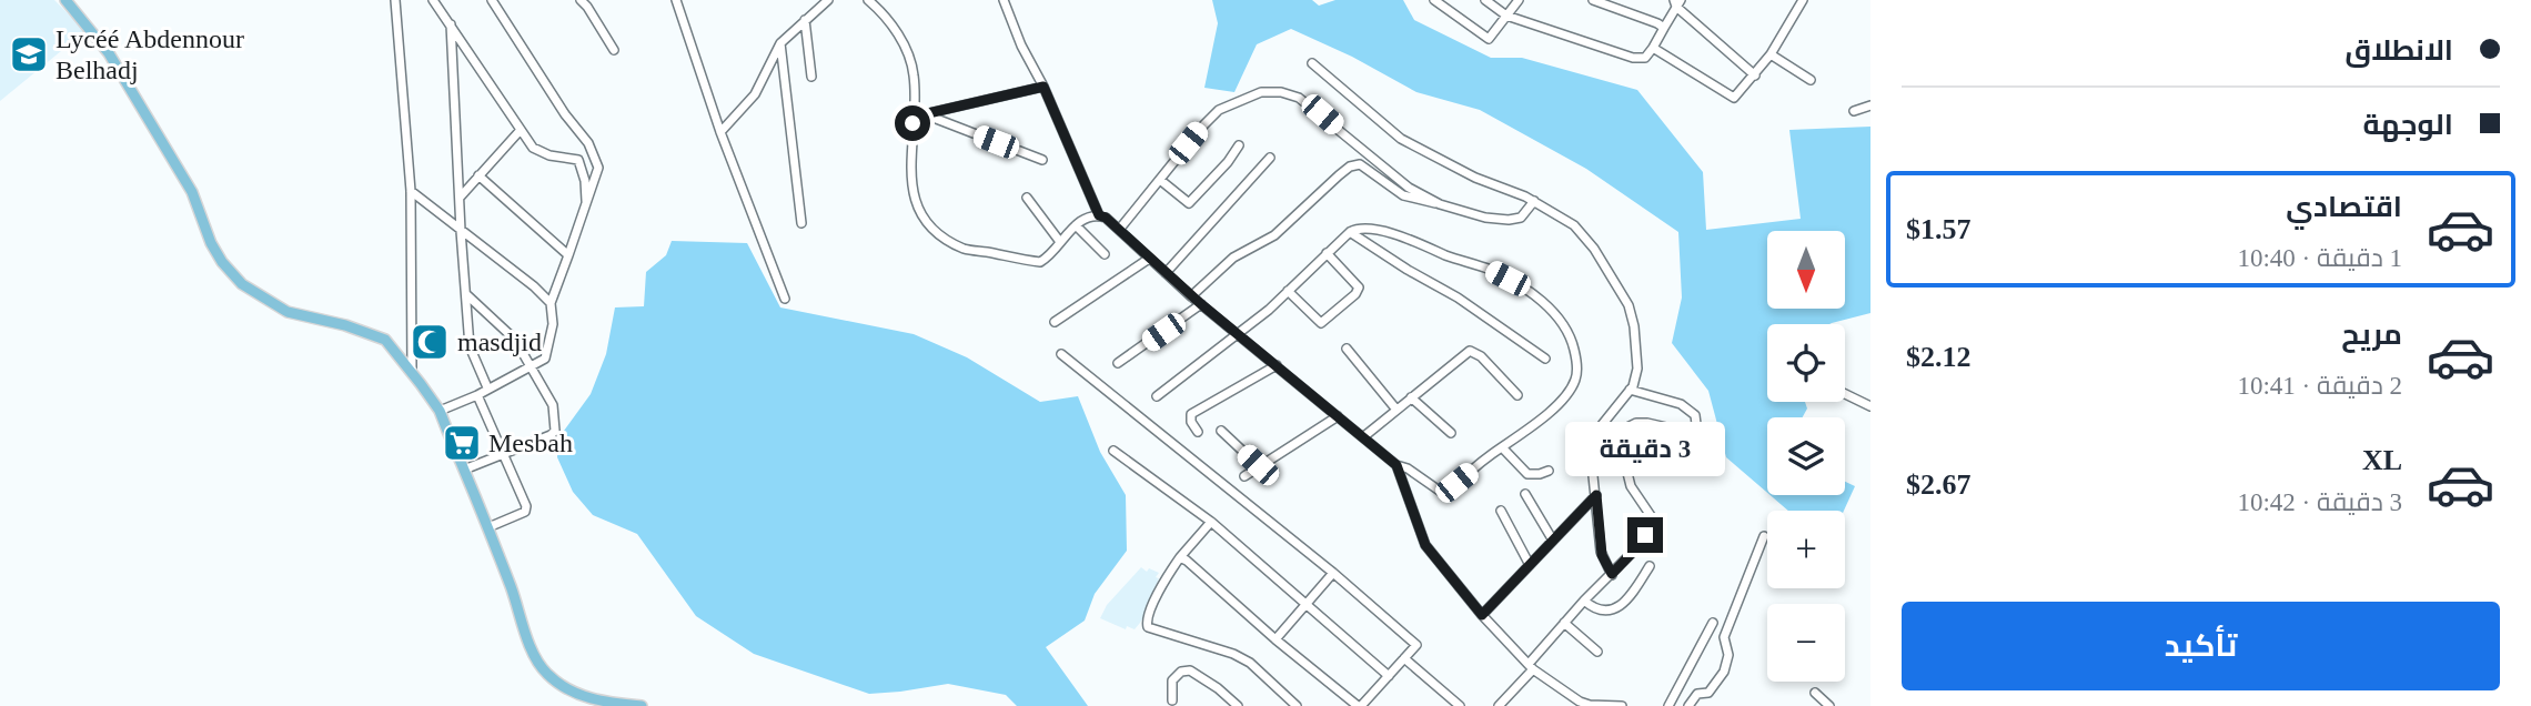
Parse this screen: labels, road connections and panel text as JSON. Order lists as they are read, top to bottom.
{
  "places": {
    "school or university": ["Lycéé Abdennour Belhadj"],
    "mosque": ["masdjid"],
    "supermarket": ["Mesbah"]
  },
  "north": "bottom",
  "page": {
    "banner": ["الانطلاق", "الوجهة"],
    "list": [
      {
        "name": "اقتصادي",
        "note": "1 دقيقة · 10:40",
        "value": "$1.57"
      },
      {
        "name": "مريح",
        "note": "2 دقيقة · 10:41",
        "value": "$2.12"
      },
      {
        "name": "XL",
        "note": "3 دقيقة · 10:42",
        "value": "$2.67"
      }
    ],
    "map_buttons": ["+", "−"],
    "bubble": "3 دقيقة",
    "buttons": "تأكيد"
  }
}
